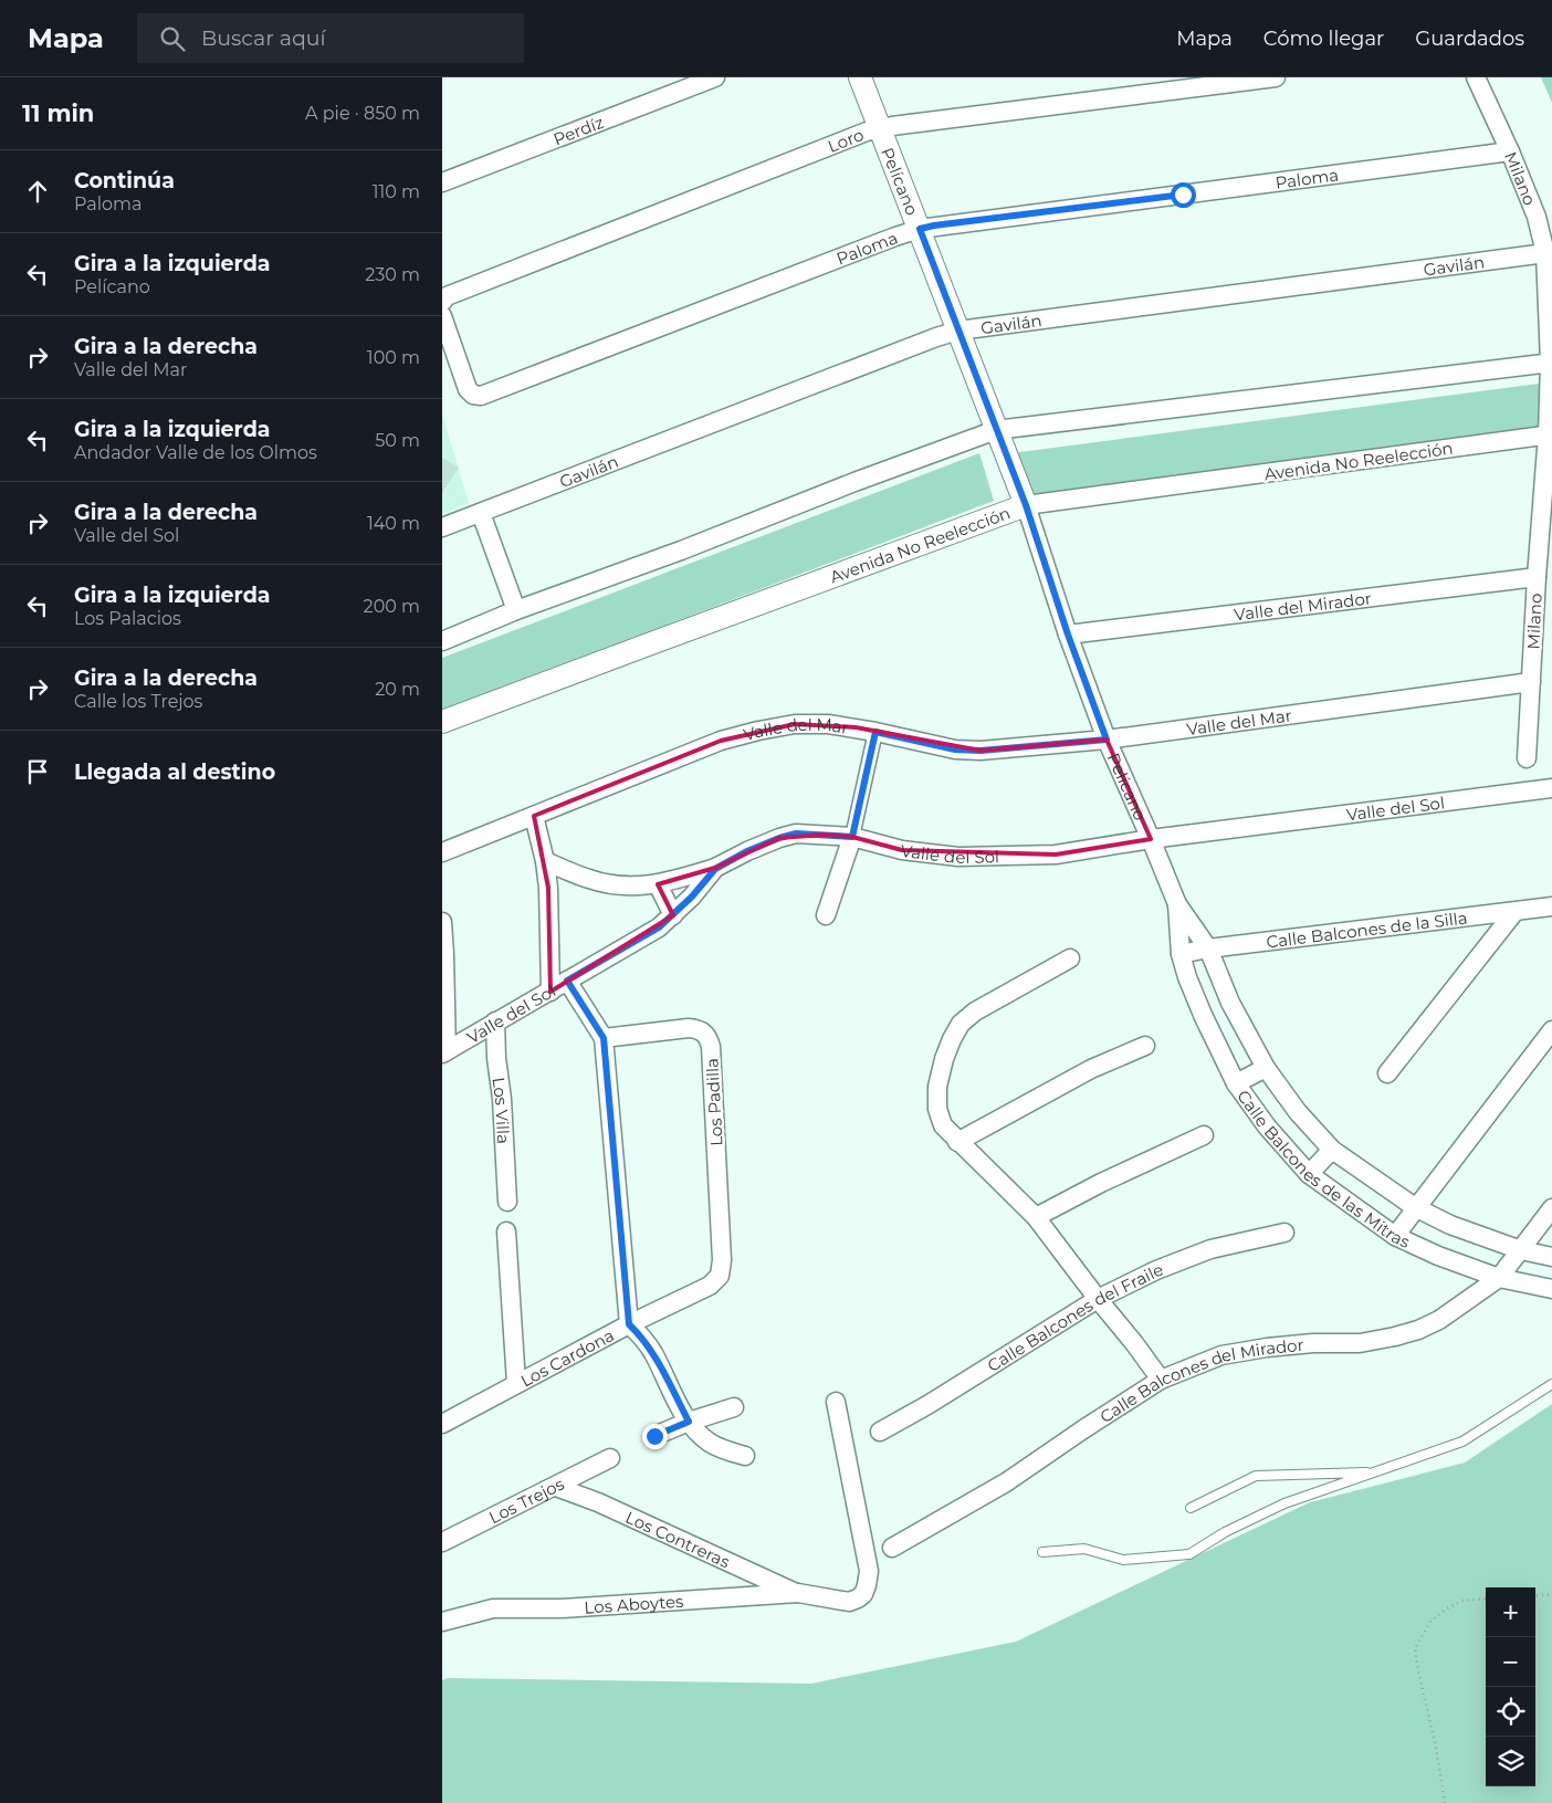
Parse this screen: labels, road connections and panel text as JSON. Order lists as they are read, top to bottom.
{
  "streets": {
    "street": [
      "Perdíz",
      "Loro",
      "Paloma",
      "Milano",
      "Pelícano",
      "Gavilán",
      "Avenida No Reelección",
      "Valle del Mirador",
      "Valle del Mar",
      "Valle del Sol",
      "Calle Balcones de la Silla",
      "Los Padilla",
      "Los Villa",
      "Calle Balcones de las Mitras",
      "Calle Balcones del Fraile",
      "Los Cardona",
      "Calle Balcones del Mirador",
      "Los Trejos",
      "Los Contreras",
      "Los Aboytes"
    ]
  },
  "crossings": [
    ["Loro", "Pelícano"],
    ["Paloma", "Milano"],
    ["Paloma", "Pelícano"],
    ["Milano", "Gavilán"],
    ["Milano", "Avenida No Reelección"],
    ["Milano", "Valle del Mirador"],
    ["Milano", "Valle del Mar"],
    ["Pelícano", "Gavilán"],
    ["Pelícano", "Avenida No Reelección"],
    ["Pelícano", "Valle del Mirador"],
    ["Pelícano", "Valle del Mar"],
    ["Pelícano", "Valle del Sol"],
    ["Pelícano", "Calle Balcones de la Silla"],
    ["Pelícano", "Calle Balcones de las Mitras"],
    ["Valle del Sol", "Los Villa"],
    ["Calle Balcones de la Silla", "Calle Balcones de las Mitras"],
    ["Los Padilla", "Los Cardona"],
    ["Calle Balcones de las Mitras", "Calle Balcones del Mirador"],
    ["Los Trejos", "Los Contreras"],
    ["Los Contreras", "Los Aboytes"]
  ],
  "page": {
    "header": "Mapa",
    "search": "Buscar aquí",
    "nav": ["Mapa", "Cómo llegar", "Guardados"],
    "heading": ["11 min", "A pie · 850 m"],
    "list": [
      ["Continúa", "Paloma", "110 m"],
      ["Gira a la izquierda", "Pelícano", "230 m"],
      ["Gira a la derecha", "Valle del Mar", "100 m"],
      ["Gira a la izquierda", "Andador Valle de los Olmos", "50 m"],
      ["Gira a la derecha", "Valle del Sol", "140 m"],
      ["Gira a la izquierda", "Los Palacios", "200 m"],
      ["Gira a la derecha", "Calle los Trejos", "20 m"],
      "Llegada al destino"
    ],
    "map_buttons": ["+", "−"]
  }
}
